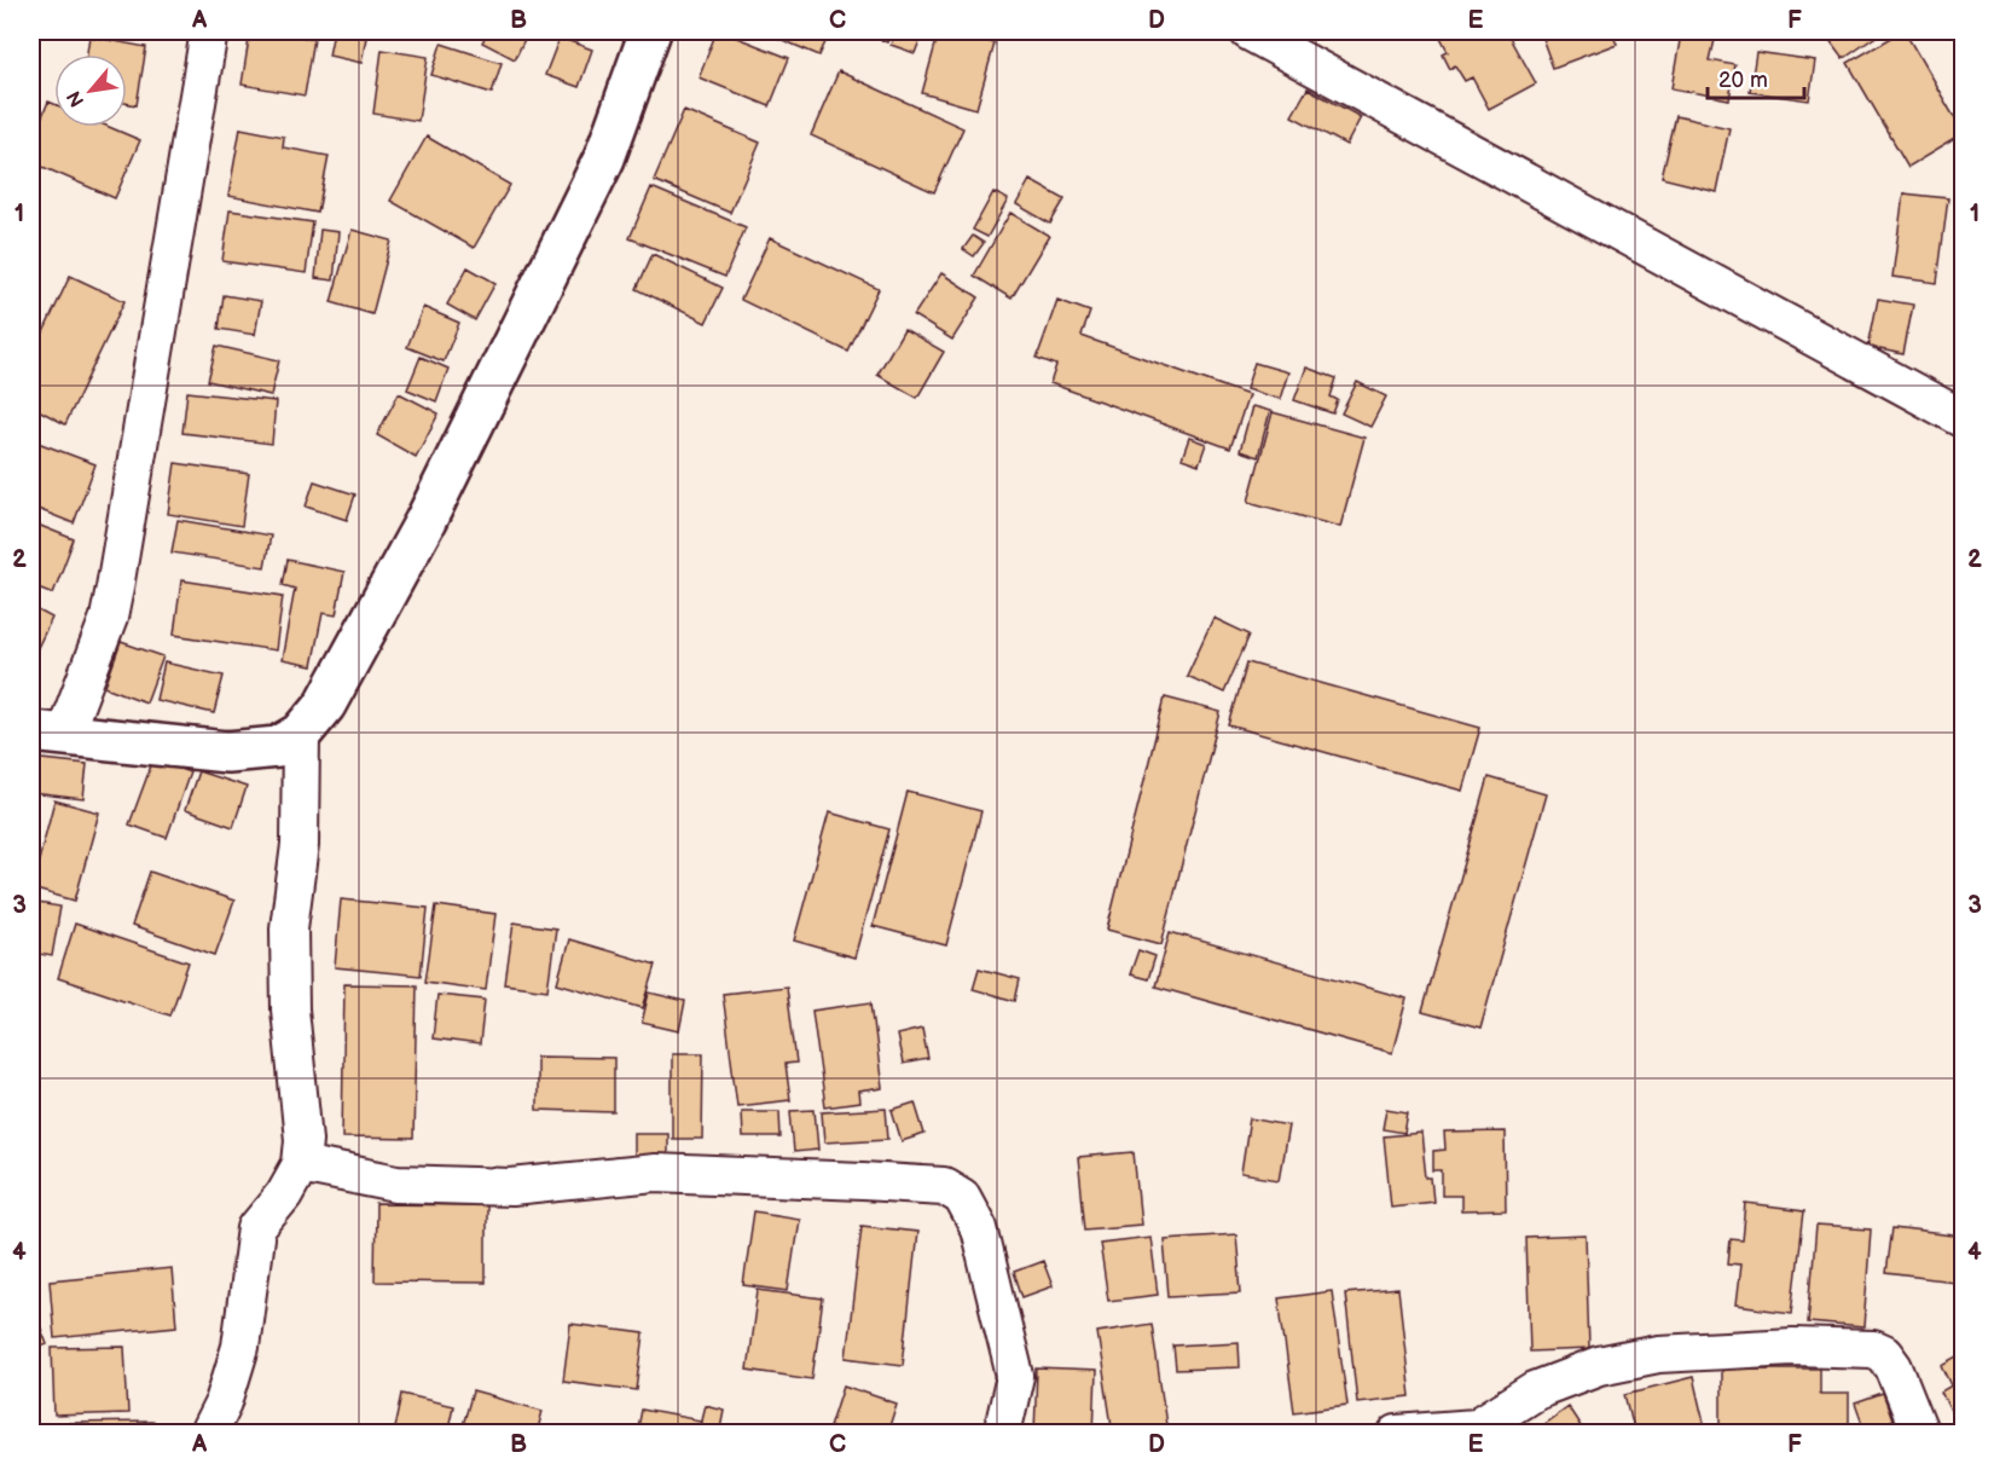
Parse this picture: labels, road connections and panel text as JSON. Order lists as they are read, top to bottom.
{
  "scale_bar": "20 m",
  "north": "bottom left",
  "grid": {
    "columns": [
      "A",
      "B",
      "C",
      "D",
      "E",
      "F"
    ],
    "rows": [
      "1",
      "2",
      "3",
      "4"
    ]
  }
}
